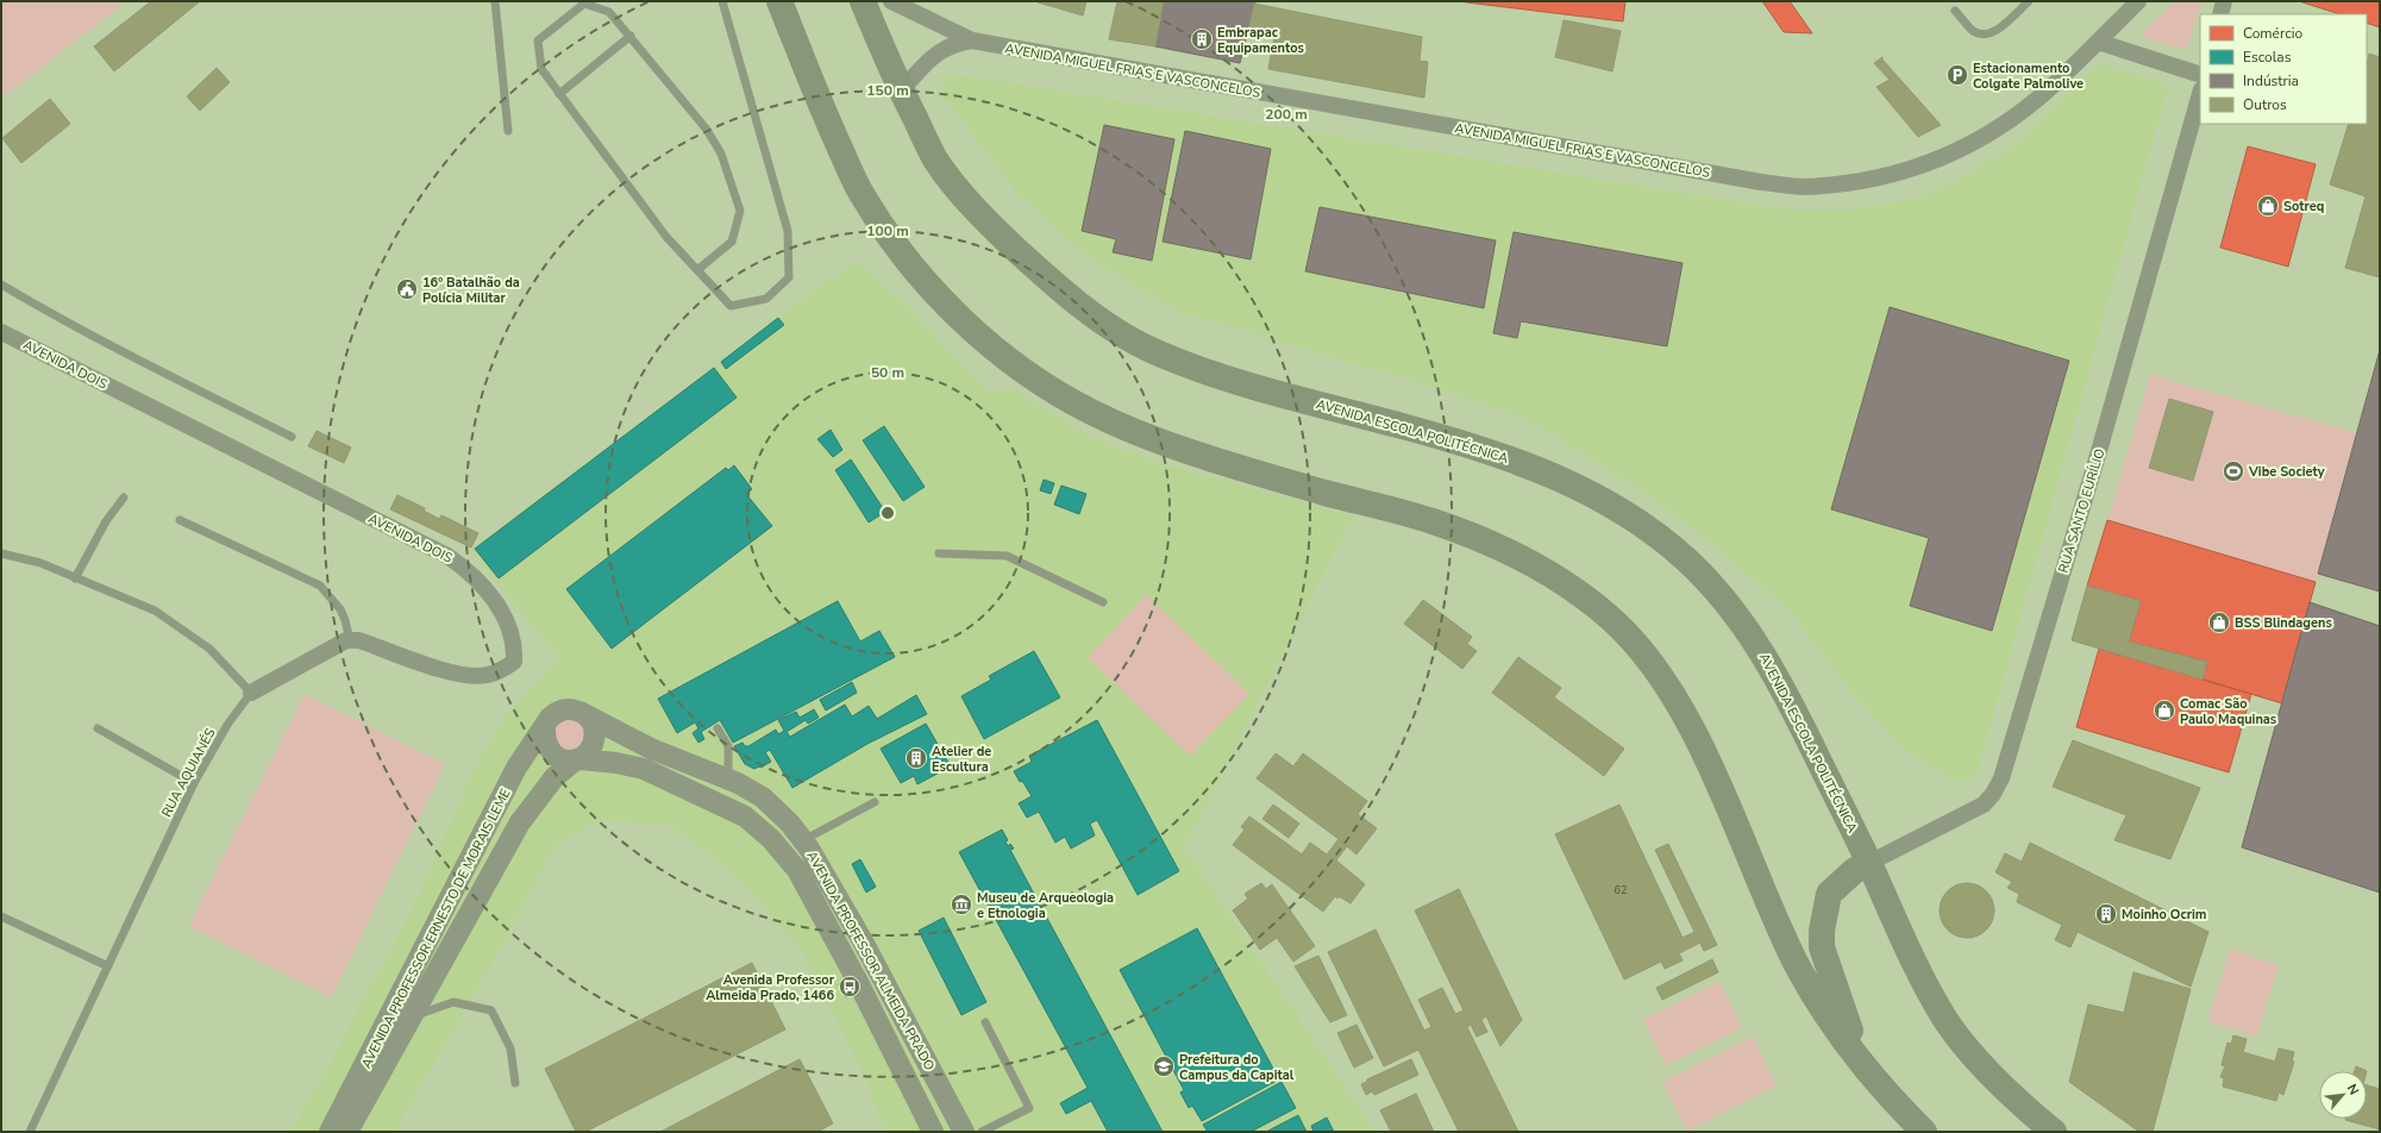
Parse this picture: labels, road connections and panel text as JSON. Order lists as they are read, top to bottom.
{
  "streets": {
    "highway": ["AVENIDA ESCOLA POLITÉCNICA"],
    "street": [
      "AVENIDA MIGUEL FRIAS E VASCONCELOS",
      "AVENIDA DOIS",
      "RUA SANTO EURÍLIO",
      "AVENIDA PROFESSOR ERNESTO DE MORAIS LEME",
      "AVENIDA PROFESSOR ALMEIDA PRADO"
    ],
    "lane": ["RUA AQUIANÉS"]
  },
  "crossings": [
    ["AVENIDA MIGUEL FRIAS E VASCONCELOS", "AVENIDA ESCOLA POLITÉCNICA"],
    ["AVENIDA ESCOLA POLITÉCNICA", "RUA SANTO EURÍLIO"],
    ["AVENIDA PROFESSOR ERNESTO DE MORAIS LEME", "AVENIDA PROFESSOR ALMEIDA PRADO"]
  ],
  "places": {
    "building": ["Embrapac Equipamentos", "Atelier de Escultura", "Moinho Ocrim"],
    "parking": ["Estacionamento Colgate Palmolive"],
    "shop": ["Sotreq", "BSS Blindagens", "Comac São Paulo Maquinas"],
    "public building": ["16º Batalhão da Polícia Militar"],
    "sports": ["Vibe Society"],
    "museum": ["Museu de Arqueologia e Etnologia"],
    "bus stop": ["Avenida Professor Almeida Prado, 1466"],
    "school or university": ["Prefeitura do Campus da Capital"]
  },
  "house_numbers": ["62"],
  "legend": [
    "Comércio",
    "Escolas",
    "Indústria",
    "Outros"
  ],
  "north": "top right",
  "rings": [
    "150 m",
    "200 m",
    "100 m",
    "50 m"
  ]
}
